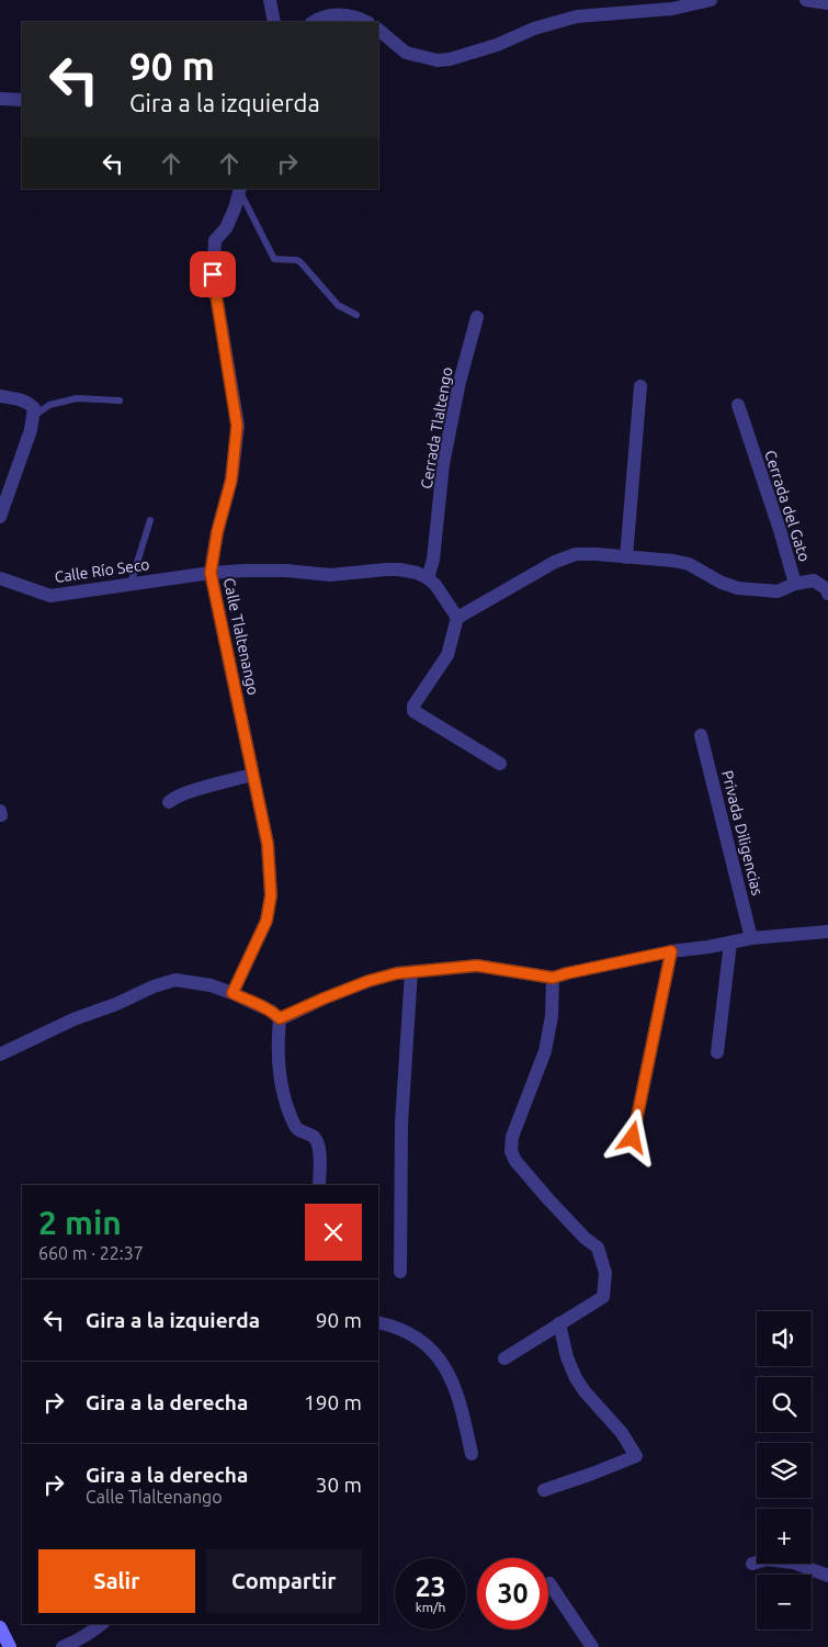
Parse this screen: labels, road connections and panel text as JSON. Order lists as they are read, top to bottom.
{
  "streets": {
    "street": [
      "Cerrada Tlaltengo",
      "Cerrada del Gato",
      "Calle Río Seco",
      "Calle Tlaltenango",
      "Privada Diligencias"
    ]
  },
  "crossings": [
    ["Cerrada Tlaltengo", "Calle Río Seco"],
    ["Calle Río Seco", "Calle Tlaltenango"]
  ],
  "page": {
    "turn": ["90 m", "Gira a la izquierda"],
    "heading": ["2 min", "660 m · 22:37"],
    "list": [
      {
        "name": "Gira a la izquierda",
        "value": "90 m"
      },
      {
        "name": "Gira a la derecha",
        "value": "190 m"
      },
      {
        "name": "Gira a la derecha",
        "note": "Calle Tlaltenango",
        "value": "30 m"
      }
    ],
    "map_buttons": ["+", "−"],
    "buttons": ["Salir", "Compartir"],
    "speed": "23 km/h",
    "limit": "30"
  }
}
